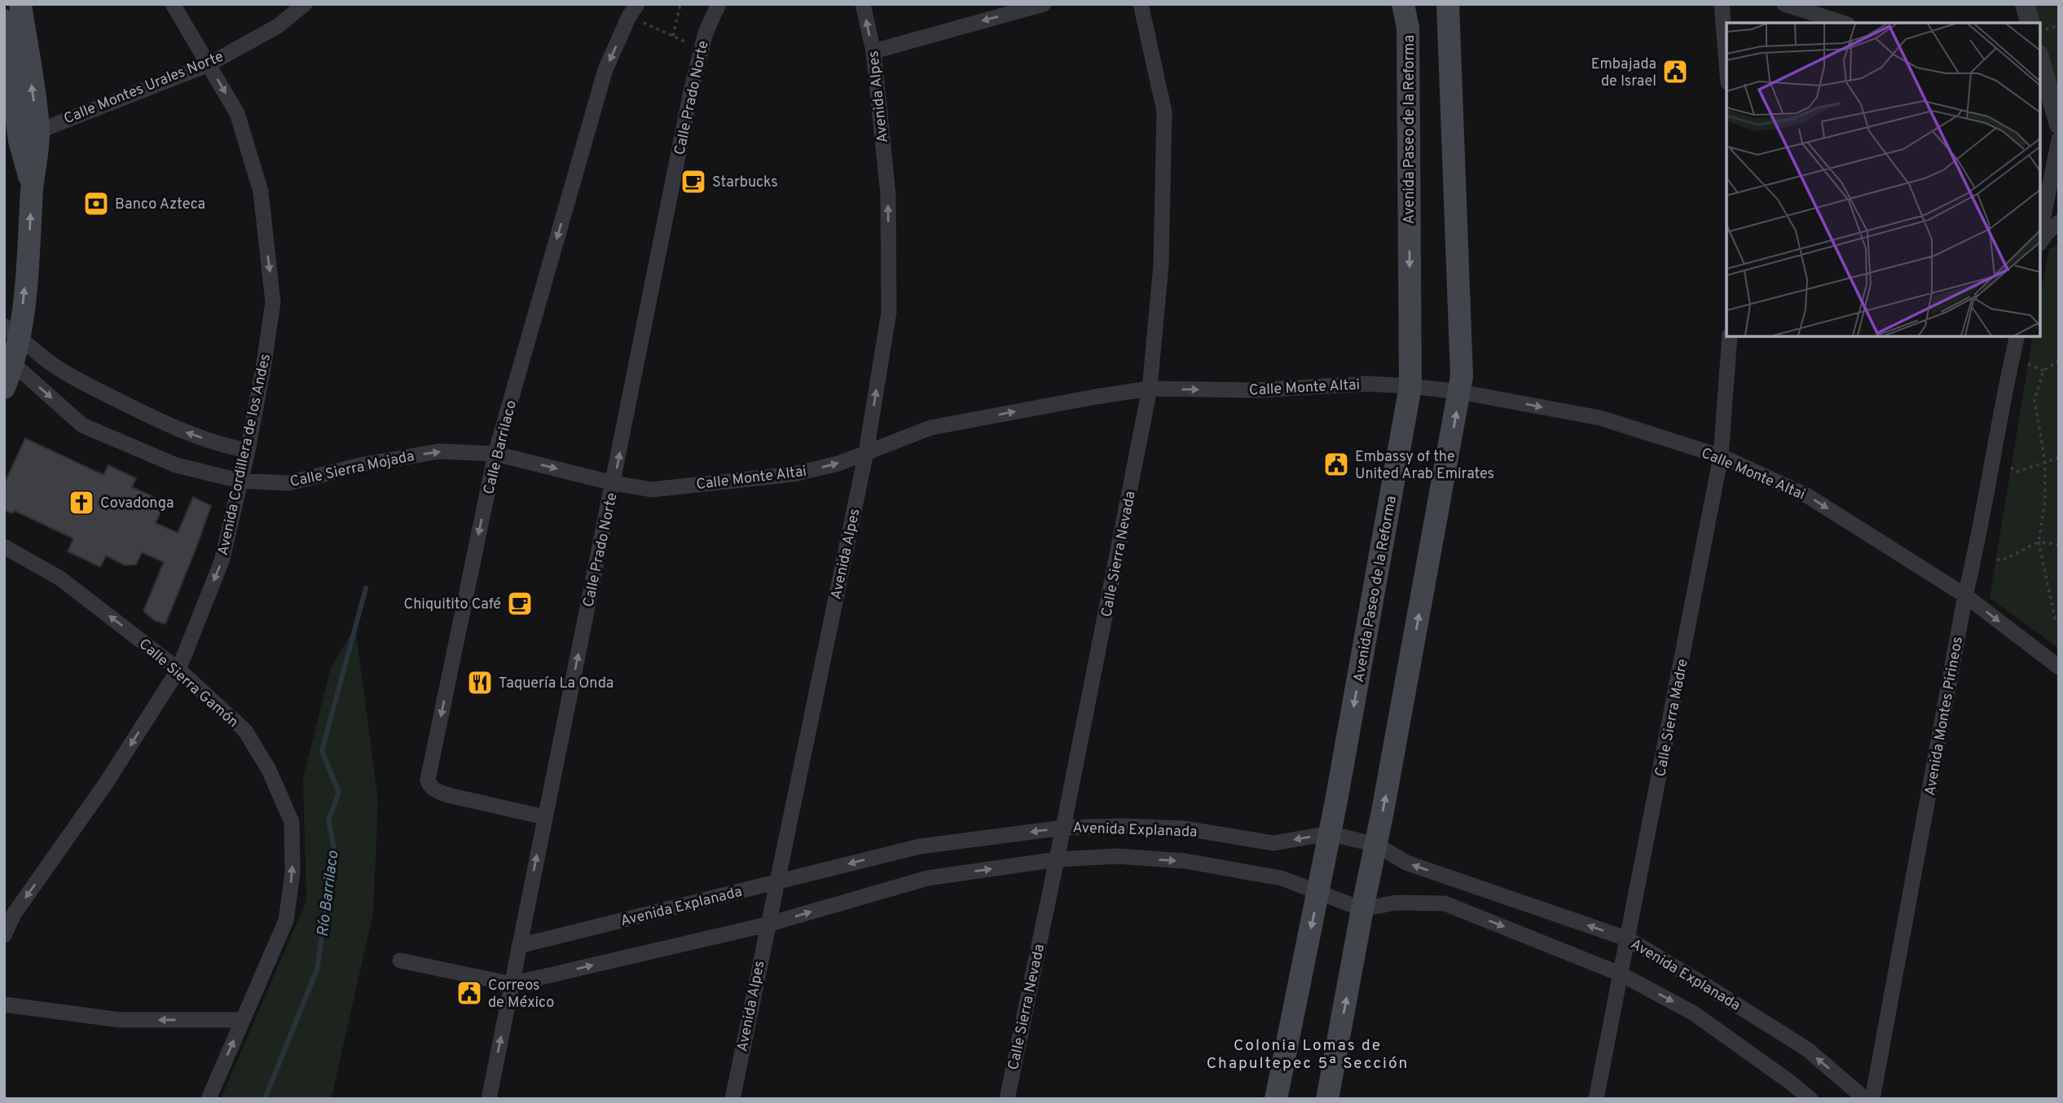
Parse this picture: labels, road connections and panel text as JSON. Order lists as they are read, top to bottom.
{
  "streets": {
    "main road": ["Avenida Paseo de la Reforma"],
    "street": [
      "Calle Montes Urales Norte",
      "Avenida Alpes",
      "Calle Prado Norte",
      "Calle Monte Altai",
      "Calle Barrilaco",
      "Avenida Cordillera de los Andes",
      "Calle Sierra Mojada",
      "Calle Sierra Nevada",
      "Calle Sierra Gamón",
      "Avenida Montes Pirineos",
      "Calle Sierra Madre",
      "Avenida Explanada"
    ]
  },
  "crossings": [
    ["Calle Montes Urales Norte", "Avenida Cordillera de los Andes"],
    ["Avenida Alpes", "Calle Monte Altai"],
    ["Avenida Alpes", "Avenida Explanada"],
    ["Calle Prado Norte", "Calle Monte Altai"],
    ["Calle Prado Norte", "Calle Barrilaco"],
    ["Calle Prado Norte", "Avenida Explanada"],
    ["Avenida Paseo de la Reforma", "Calle Monte Altai"],
    ["Avenida Paseo de la Reforma", "Avenida Explanada"],
    ["Calle Monte Altai", "Calle Barrilaco"],
    ["Calle Monte Altai", "Calle Sierra Mojada"],
    ["Calle Monte Altai", "Calle Sierra Nevada"],
    ["Calle Monte Altai", "Avenida Montes Pirineos"],
    ["Calle Monte Altai", "Calle Sierra Madre"],
    ["Calle Barrilaco", "Calle Sierra Mojada"],
    ["Avenida Cordillera de los Andes", "Calle Sierra Mojada"],
    ["Avenida Cordillera de los Andes", "Calle Sierra Gamón"],
    ["Calle Sierra Nevada", "Avenida Explanada"],
    ["Calle Sierra Madre", "Avenida Explanada"]
  ],
  "one_way": [
    "Avenida Alpes",
    "Calle Prado Norte",
    "Calle Monte Altai",
    "Calle Barrilaco",
    "Avenida Cordillera de los Andes",
    "Calle Sierra Gamón"
  ],
  "districts": ["Colonia Lomas de Chapultepec 5ª Sección"],
  "water": ["Río Barrilaco"],
  "places": {
    "public building": ["Embajada de Israel", "Embassy of the United Arab Emirates", "Correos de México"],
    "cafe": ["Starbucks", "Chiquitito Café"],
    "bank": ["Banco Azteca"],
    "church": ["Covadonga"],
    "restaurant": ["Taquería La Onda"]
  }
}
